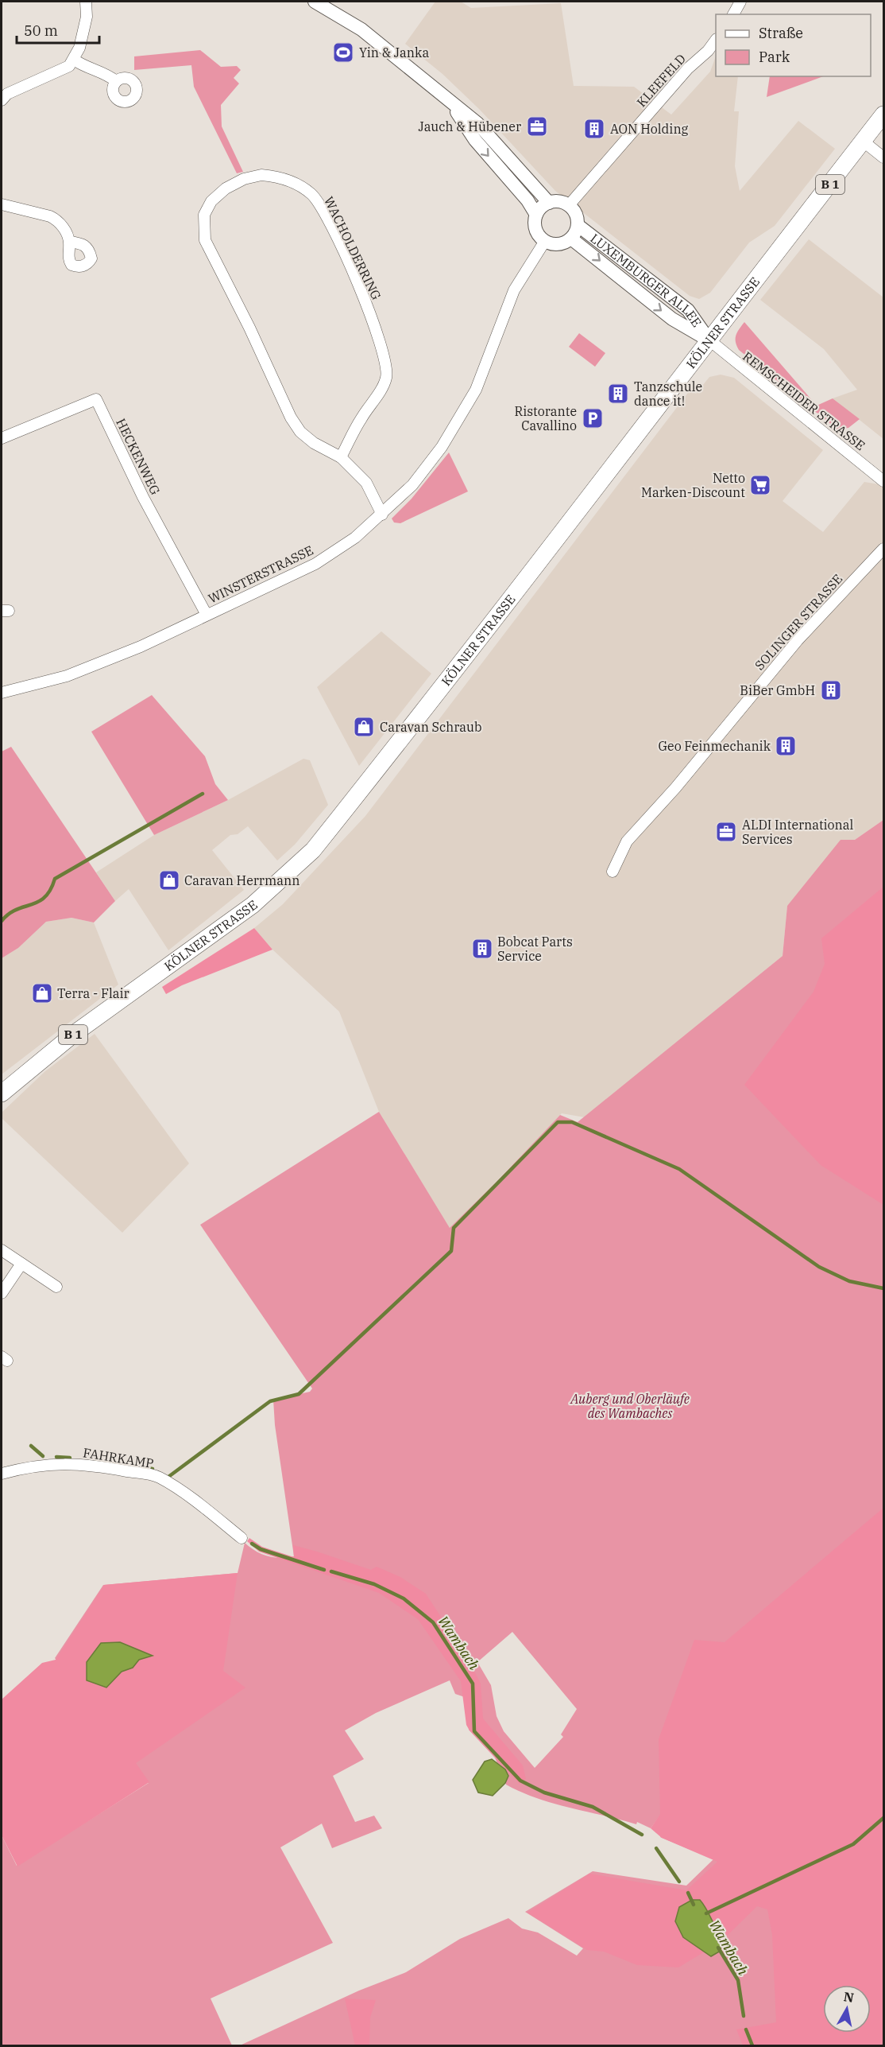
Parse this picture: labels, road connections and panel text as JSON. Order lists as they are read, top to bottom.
{
  "streets": {
    "main road": ["B 1", "KÖLNER STRASSE"],
    "street": [
      "KLEEFELD",
      "WACHOLDERRING",
      "LUXEMBURGER ALLEE",
      "REMSCHEIDER STRASSE",
      "HECKENWEG",
      "WINSTERSTRASSE",
      "SOLINGER STRASSE",
      "FAHRKAMP"
    ]
  },
  "crossings": [
    ["KLEEFELD", "LUXEMBURGER ALLEE"],
    ["KLEEFELD", "WINSTERSTRASSE"],
    ["WACHOLDERRING", "WINSTERSTRASSE"],
    ["LUXEMBURGER ALLEE", "KÖLNER STRASSE"],
    ["LUXEMBURGER ALLEE", "REMSCHEIDER STRASSE"],
    ["LUXEMBURGER ALLEE", "WINSTERSTRASSE"],
    ["KÖLNER STRASSE", "REMSCHEIDER STRASSE"],
    ["HECKENWEG", "WINSTERSTRASSE"]
  ],
  "water": ["Wambach"],
  "parks": ["Auberg und Oberläufe des Wambaches"],
  "places": {
    "sports": ["Yin & Janka"],
    "office": ["Jauch & Hübener", "ALDI International Services"],
    "building": [
      "AON Holding",
      "Tanzschule dance it!",
      "BiBer GmbH",
      "Geo Feinmechanik",
      "Bobcat Parts Service"
    ],
    "parking": ["Ristorante Cavallino"],
    "supermarket": ["Netto Marken-Discount"],
    "shop": ["Caravan Schraub", "Caravan Herrmann", "Terra - Flair"]
  },
  "legend": ["Straße", "Park"],
  "scale_bar": "50 m",
  "north": "top"
}
